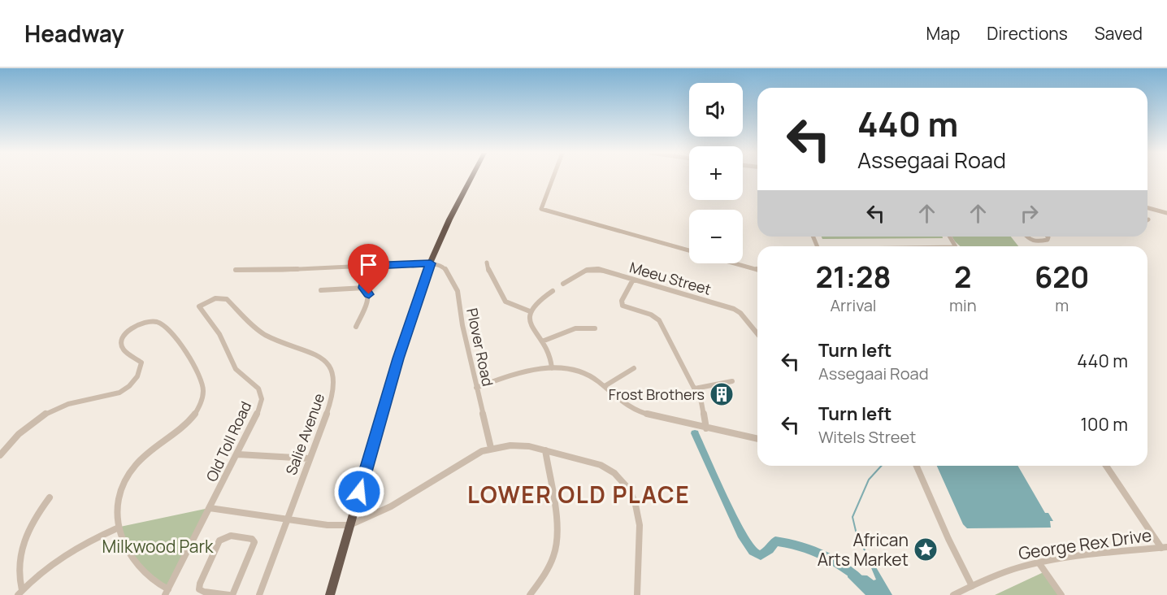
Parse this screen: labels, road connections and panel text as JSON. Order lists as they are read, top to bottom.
{
  "streets": {
    "street": [
      "Meeu Street",
      "Plover Road",
      "Salie Avenue",
      "Old Toll Road",
      "George Rex Drive"
    ]
  },
  "crossings": [
    ["Salie Avenue", "Old Toll Road"]
  ],
  "districts": ["LOWER OLD PLACE"],
  "parks": ["Milkwood Park"],
  "places": {
    "building": ["Frost Brothers"],
    "place": ["African Arts Market"]
  },
  "page": {
    "header": "Headway",
    "nav": ["Map", "Directions", "Saved"],
    "map_buttons": ["+", "−"],
    "turn": ["440 m", "Assegaai Road"],
    "eta": [
      "21:28",
      "Arrival",
      "2",
      "min",
      "620",
      "m"
    ],
    "list": [
      {
        "name": "Turn left",
        "note": "Assegaai Road",
        "value": "440 m"
      },
      {
        "name": "Turn left",
        "note": "Witels Street",
        "value": "100 m"
      }
    ]
  }
}
